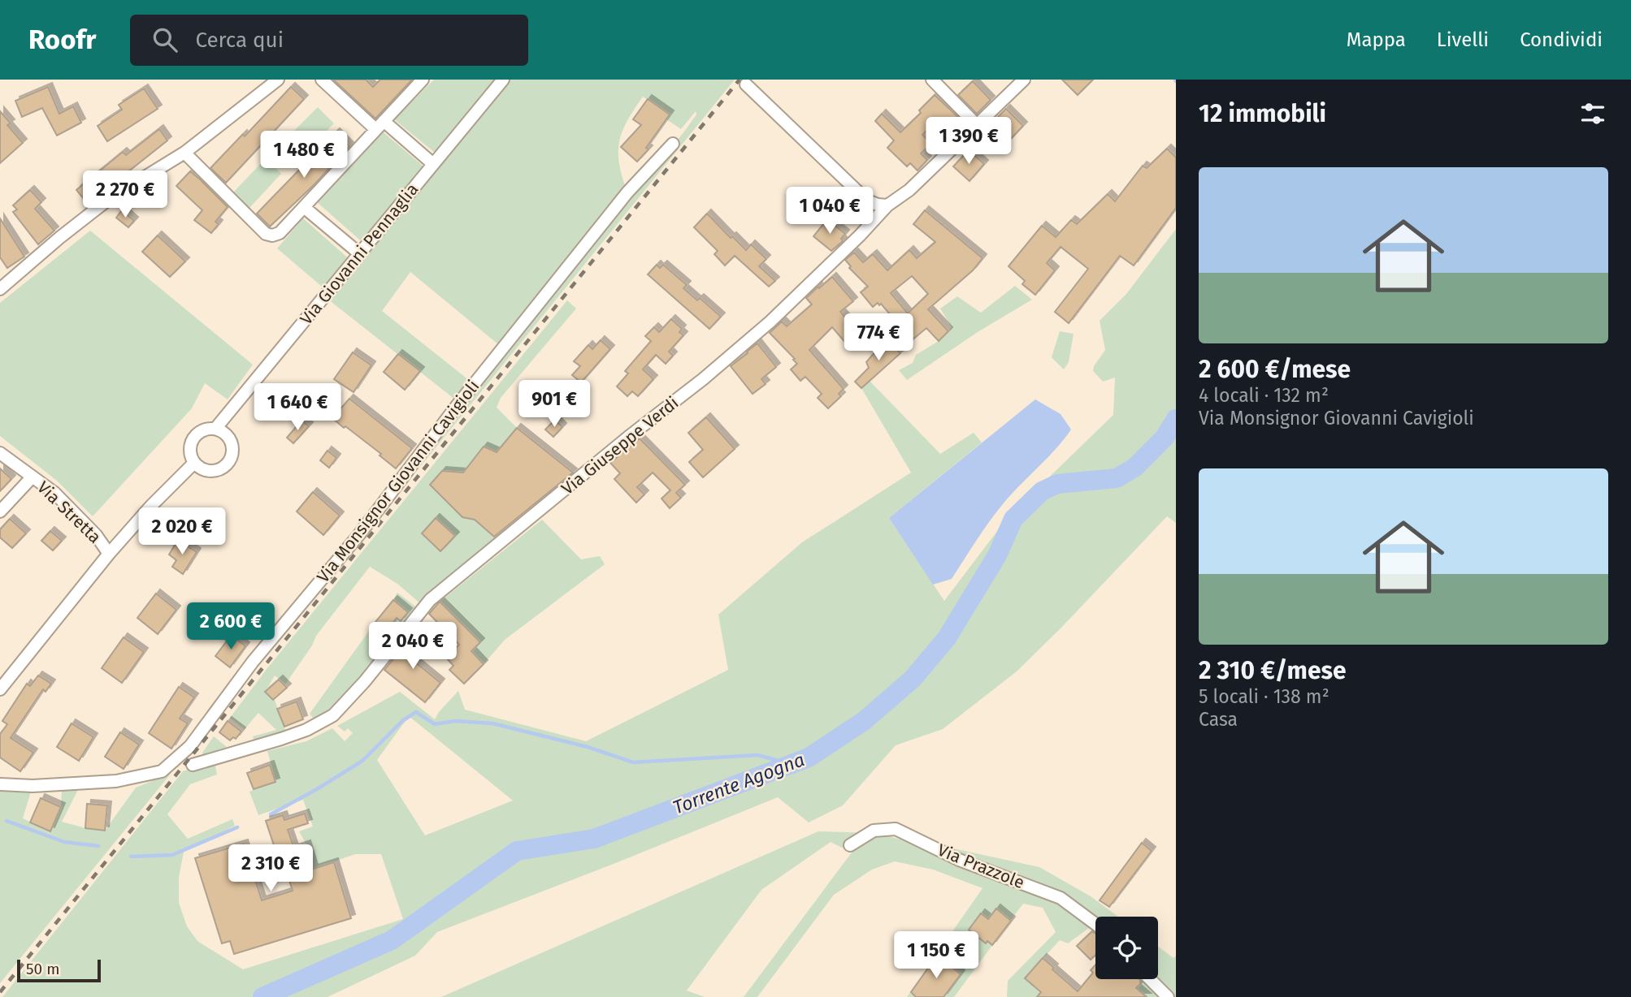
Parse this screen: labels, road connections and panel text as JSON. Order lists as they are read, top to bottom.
{
  "streets": {
    "street": [
      "Via Giovanni Pennaglia",
      "Via Giuseppe Verdi",
      "Via Monsignor Giovanni Cavigioli",
      "Via Stretta",
      "Via Prazzole"
    ]
  },
  "water": ["Torrente Agogna"],
  "scale_bar": "50 m",
  "page": {
    "header": "Roofr",
    "search": "Cerca qui",
    "nav": ["Mappa", "Livelli", "Condividi"],
    "heading": "12 immobili",
    "price": [
      "1 390 €",
      "1 480 €",
      "2 270 €",
      "1 040 €",
      "774 €",
      "901 €",
      "1 640 €",
      "2 020 €",
      "2 600 €",
      "2 040 €",
      "2 310 €",
      "1 150 €"
    ],
    "list": [
      {
        "name": "2 600 €/mese",
        "note": "4 locali · 132 m² · Via Monsignor Giovanni Cavigioli"
      },
      {
        "name": "2 310 €/mese",
        "note": "5 locali · 138 m² · Casa"
      }
    ],
    "scale": "50 m"
  }
}
